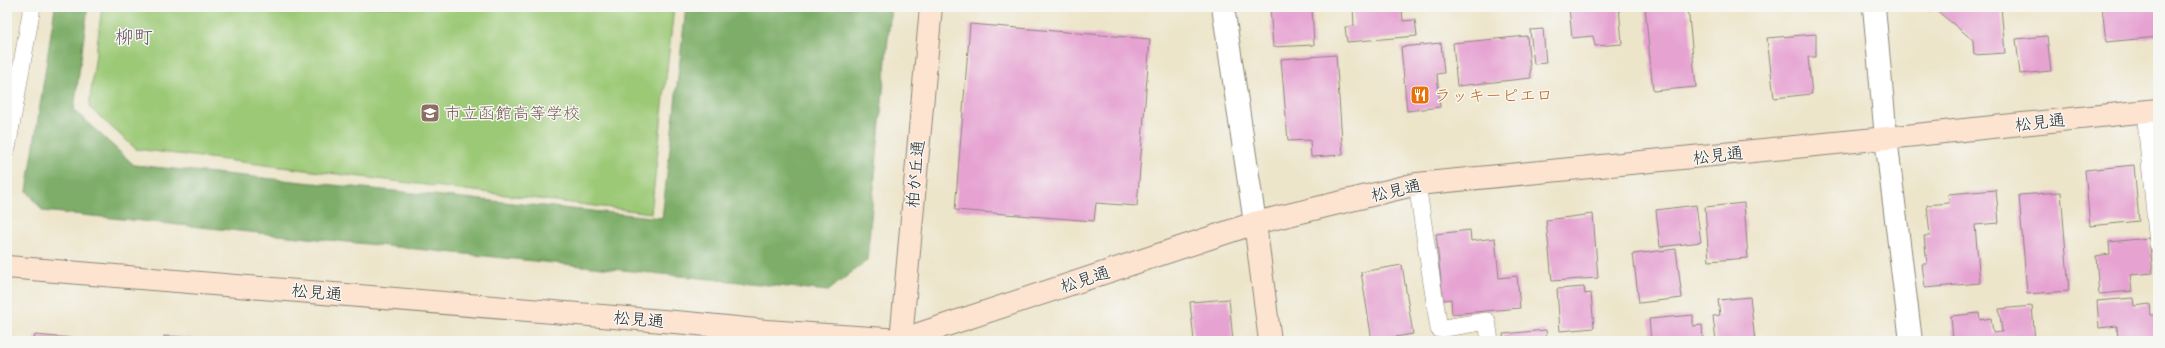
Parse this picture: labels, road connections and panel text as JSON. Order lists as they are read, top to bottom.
{
  "streets": {
    "street": ["松見通", "柏が丘通"]
  },
  "crossings": [
    ["松見通", "柏が丘通"]
  ],
  "districts": ["柳町"],
  "places": {
    "restaurant": ["ラッキーピエロ"],
    "school or university": ["市立函館高等学校"]
  }
}
